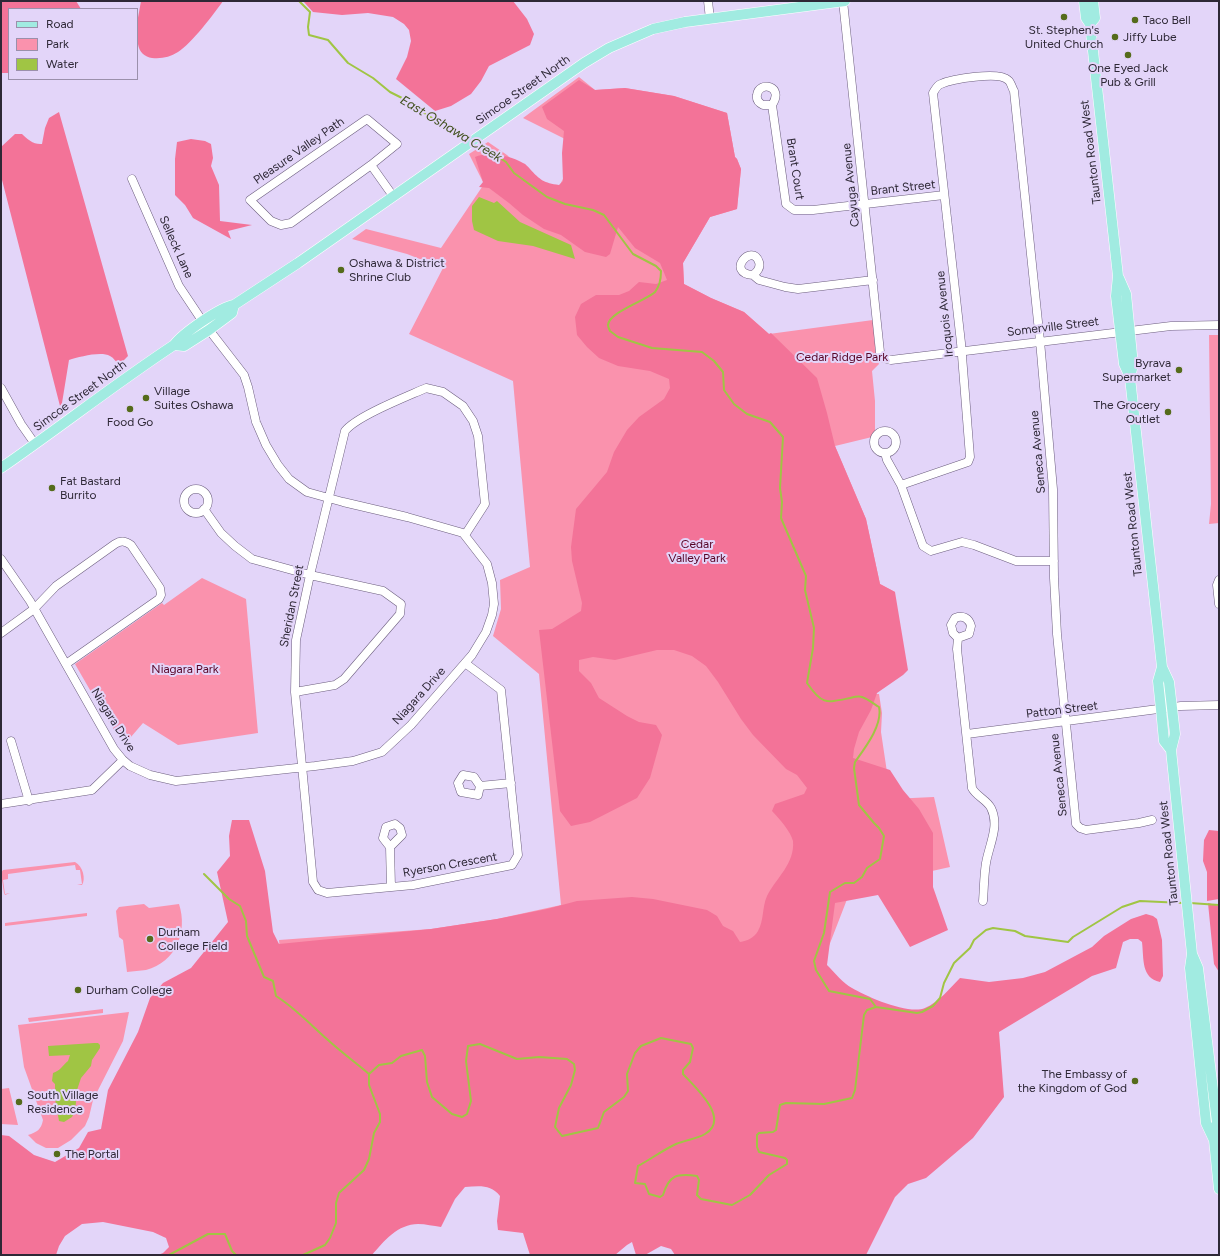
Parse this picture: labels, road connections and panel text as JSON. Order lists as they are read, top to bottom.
{
  "streets": {
    "main road": ["Simcoe Street North", "Taunton Road West"],
    "street": [
      "Pleasure Valley Path",
      "Brant Court",
      "Cayuga Avenue",
      "Brant Street",
      "Selleck Lane",
      "Iroquois Avenue",
      "Somerville Street",
      "Seneca Avenue",
      "Sheridan Street",
      "Niagara Drive",
      "Patton Street",
      "Ryerson Crescent"
    ]
  },
  "crossings": [
    ["Simcoe Street North", "Cayuga Avenue"],
    ["Simcoe Street North", "Selleck Lane"],
    ["Taunton Road West", "Somerville Street"],
    ["Taunton Road West", "Patton Street"],
    ["Brant Court", "Cayuga Avenue"],
    ["Brant Court", "Brant Street"],
    ["Cayuga Avenue", "Brant Street"],
    ["Cayuga Avenue", "Somerville Street"],
    ["Brant Street", "Iroquois Avenue"],
    ["Iroquois Avenue", "Somerville Street"],
    ["Iroquois Avenue", "Seneca Avenue"],
    ["Somerville Street", "Seneca Avenue"],
    ["Seneca Avenue", "Patton Street"],
    ["Sheridan Street", "Niagara Drive"],
    ["Sheridan Street", "Ryerson Crescent"],
    ["Niagara Drive", "Ryerson Crescent"]
  ],
  "water": ["East Oshawa Creek"],
  "parks": ["Cedar Ridge Park", "Cedar Valley Park", "Niagara Park"],
  "places": [
    "St. Stephen's United Church",
    "Taco Bell",
    "Jiffy Lube",
    "One Eyed Jack Pub & Grill",
    "Oshawa & District Shrine Club",
    "Byrava Supermarket",
    "Village Suites Oshawa",
    "Food Go",
    "The Grocery Outlet",
    "Fat Bastard Burrito",
    "Durham College Field",
    "Durham College",
    "The Embassy of the Kingdom of God",
    "South Village Residence",
    "The Portal"
  ],
  "legend": ["Road", "Park", "Water"]
}
